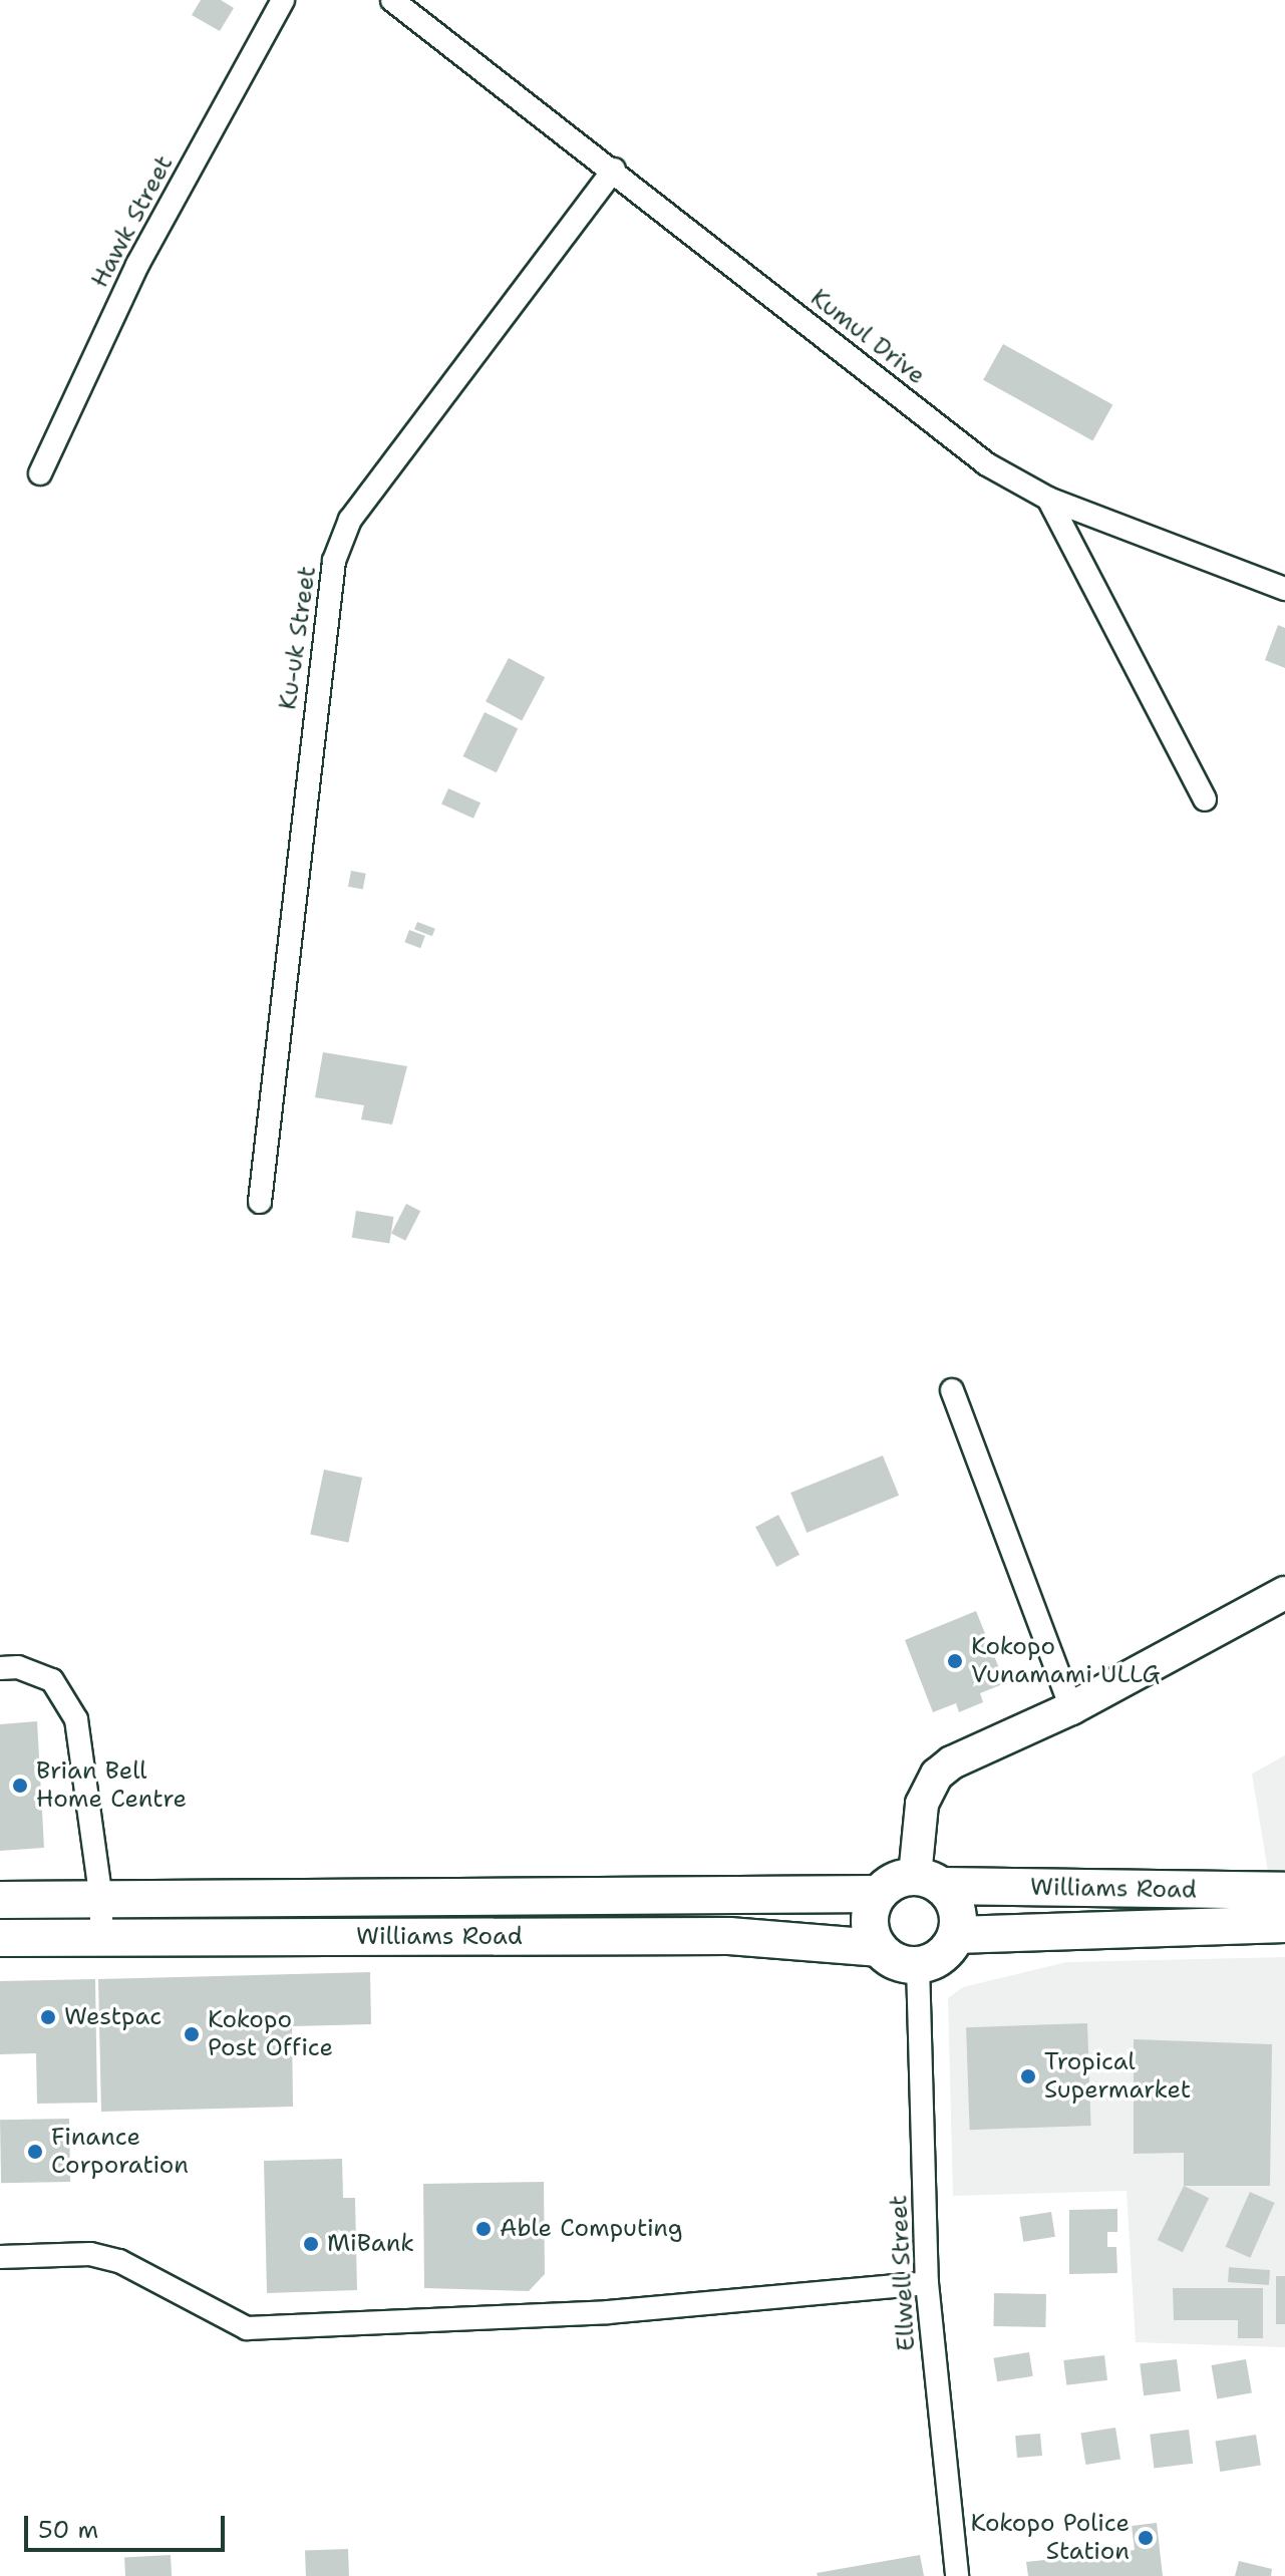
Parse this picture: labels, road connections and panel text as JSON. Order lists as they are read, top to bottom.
{
  "streets": {
    "main road": ["Williams Road"],
    "street": [
      "Hawk Street",
      "Kumul Drive",
      "Ku-uk Street",
      "Ellwell Street"
    ]
  },
  "crossings": [
    ["Kumul Drive", "Ku-uk Street"],
    ["Williams Road", "Ellwell Street"]
  ],
  "places": [
    "Kokopo Vunamami ULLG",
    "Brian Bell Home Centre",
    "Westpac",
    "Kokopo Post Office",
    "Tropical Supermarket",
    "Finance Corporation",
    "Able Computing",
    "MiBank",
    "Kokopo Police Station"
  ],
  "scale_bar": "50 m"
}
